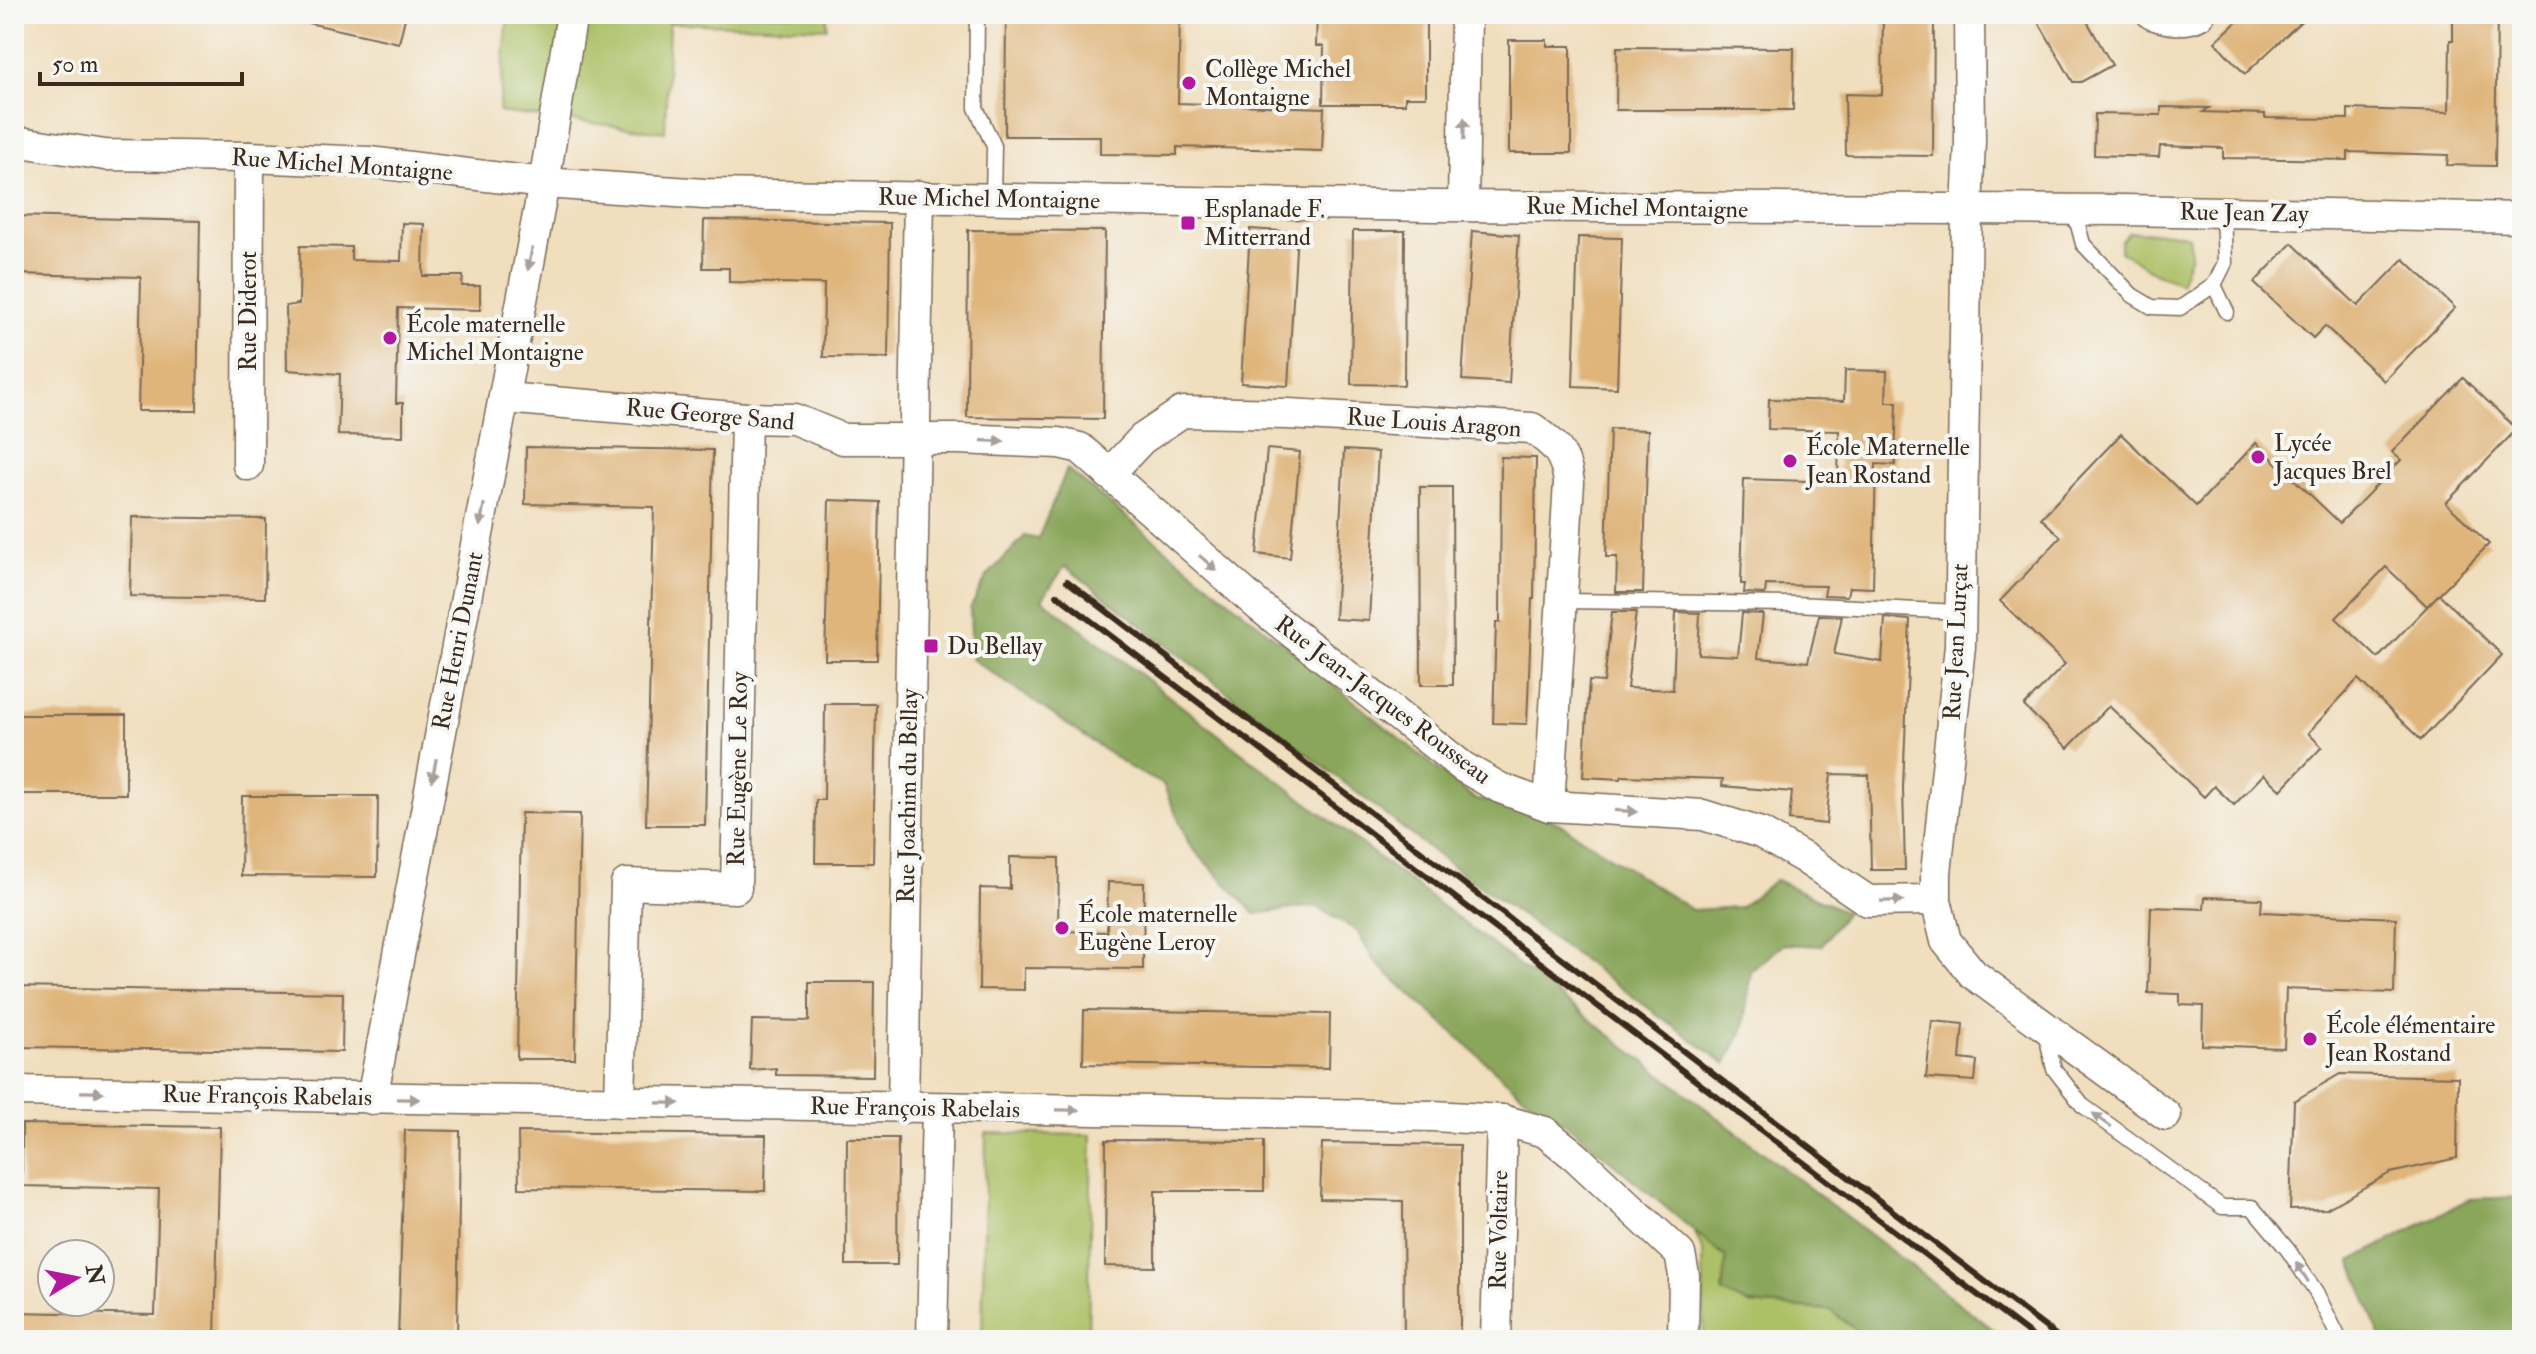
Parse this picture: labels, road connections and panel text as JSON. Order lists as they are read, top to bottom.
{
  "streets": {
    "street": [
      "Rue Michel Montaigne",
      "Rue Jean Zay",
      "Rue Diderot",
      "Rue George Sand",
      "Rue Louis Aragon",
      "Rue Henri Dunant",
      "Rue Jean Lurçat",
      "Rue Jean-Jacques Rousseau",
      "Rue Eugène Le Roy",
      "Rue Joachim du Bellay",
      "Rue François Rabelais",
      "Rue Voltaire"
    ]
  },
  "crossings": [
    ["Rue Michel Montaigne", "Rue Jean Zay"],
    ["Rue Michel Montaigne", "Rue Diderot"],
    ["Rue Michel Montaigne", "Rue Henri Dunant"],
    ["Rue Michel Montaigne", "Rue Jean Lurçat"],
    ["Rue Michel Montaigne", "Rue Joachim du Bellay"],
    ["Rue Jean Zay", "Rue Jean Lurçat"],
    ["Rue George Sand", "Rue Henri Dunant"],
    ["Rue George Sand", "Rue Jean-Jacques Rousseau"],
    ["Rue George Sand", "Rue Eugène Le Roy"],
    ["Rue George Sand", "Rue Joachim du Bellay"],
    ["Rue Louis Aragon", "Rue Jean-Jacques Rousseau"],
    ["Rue Henri Dunant", "Rue François Rabelais"],
    ["Rue Jean Lurçat", "Rue Jean-Jacques Rousseau"],
    ["Rue Jean-Jacques Rousseau", "Rue Joachim du Bellay"],
    ["Rue Eugène Le Roy", "Rue François Rabelais"],
    ["Rue Joachim du Bellay", "Rue François Rabelais"],
    ["Rue François Rabelais", "Rue Voltaire"]
  ],
  "one_way": ["Rue Henri Dunant", "Rue Jean-Jacques Rousseau", "Rue François Rabelais"],
  "places": {
    "other": [
      "Collège Michel Montaigne",
      "École maternelle Michel Montaigne",
      "Lycée Jacques Brel",
      "École Maternelle Jean Rostand",
      "École maternelle Eugène Leroy",
      "École élémentaire Jean Rostand"
    ],
    "transit": ["Esplanade F. Mitterrand", "Du Bellay"]
  },
  "scale_bar": "50 m",
  "north": "right"
}
